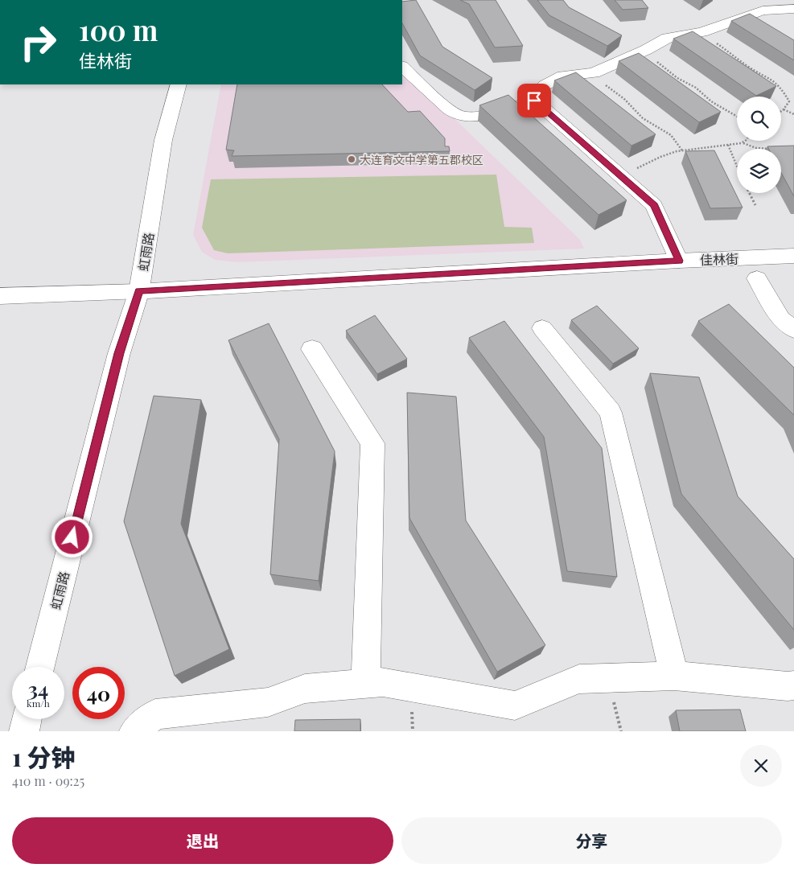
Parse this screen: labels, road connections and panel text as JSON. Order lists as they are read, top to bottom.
{
  "streets": {
    "street": ["虹雨路", "佳林街"]
  },
  "crossings": [
    ["虹雨路", "佳林街"]
  ],
  "places": ["大连育文中学第五郡校区"],
  "page": {
    "turn": ["100 m", "佳林街"],
    "speed": "34 km/h",
    "limit": "40",
    "heading": ["1 分钟", "410 m · 09:25"],
    "buttons": ["退出", "分享"]
  }
}
